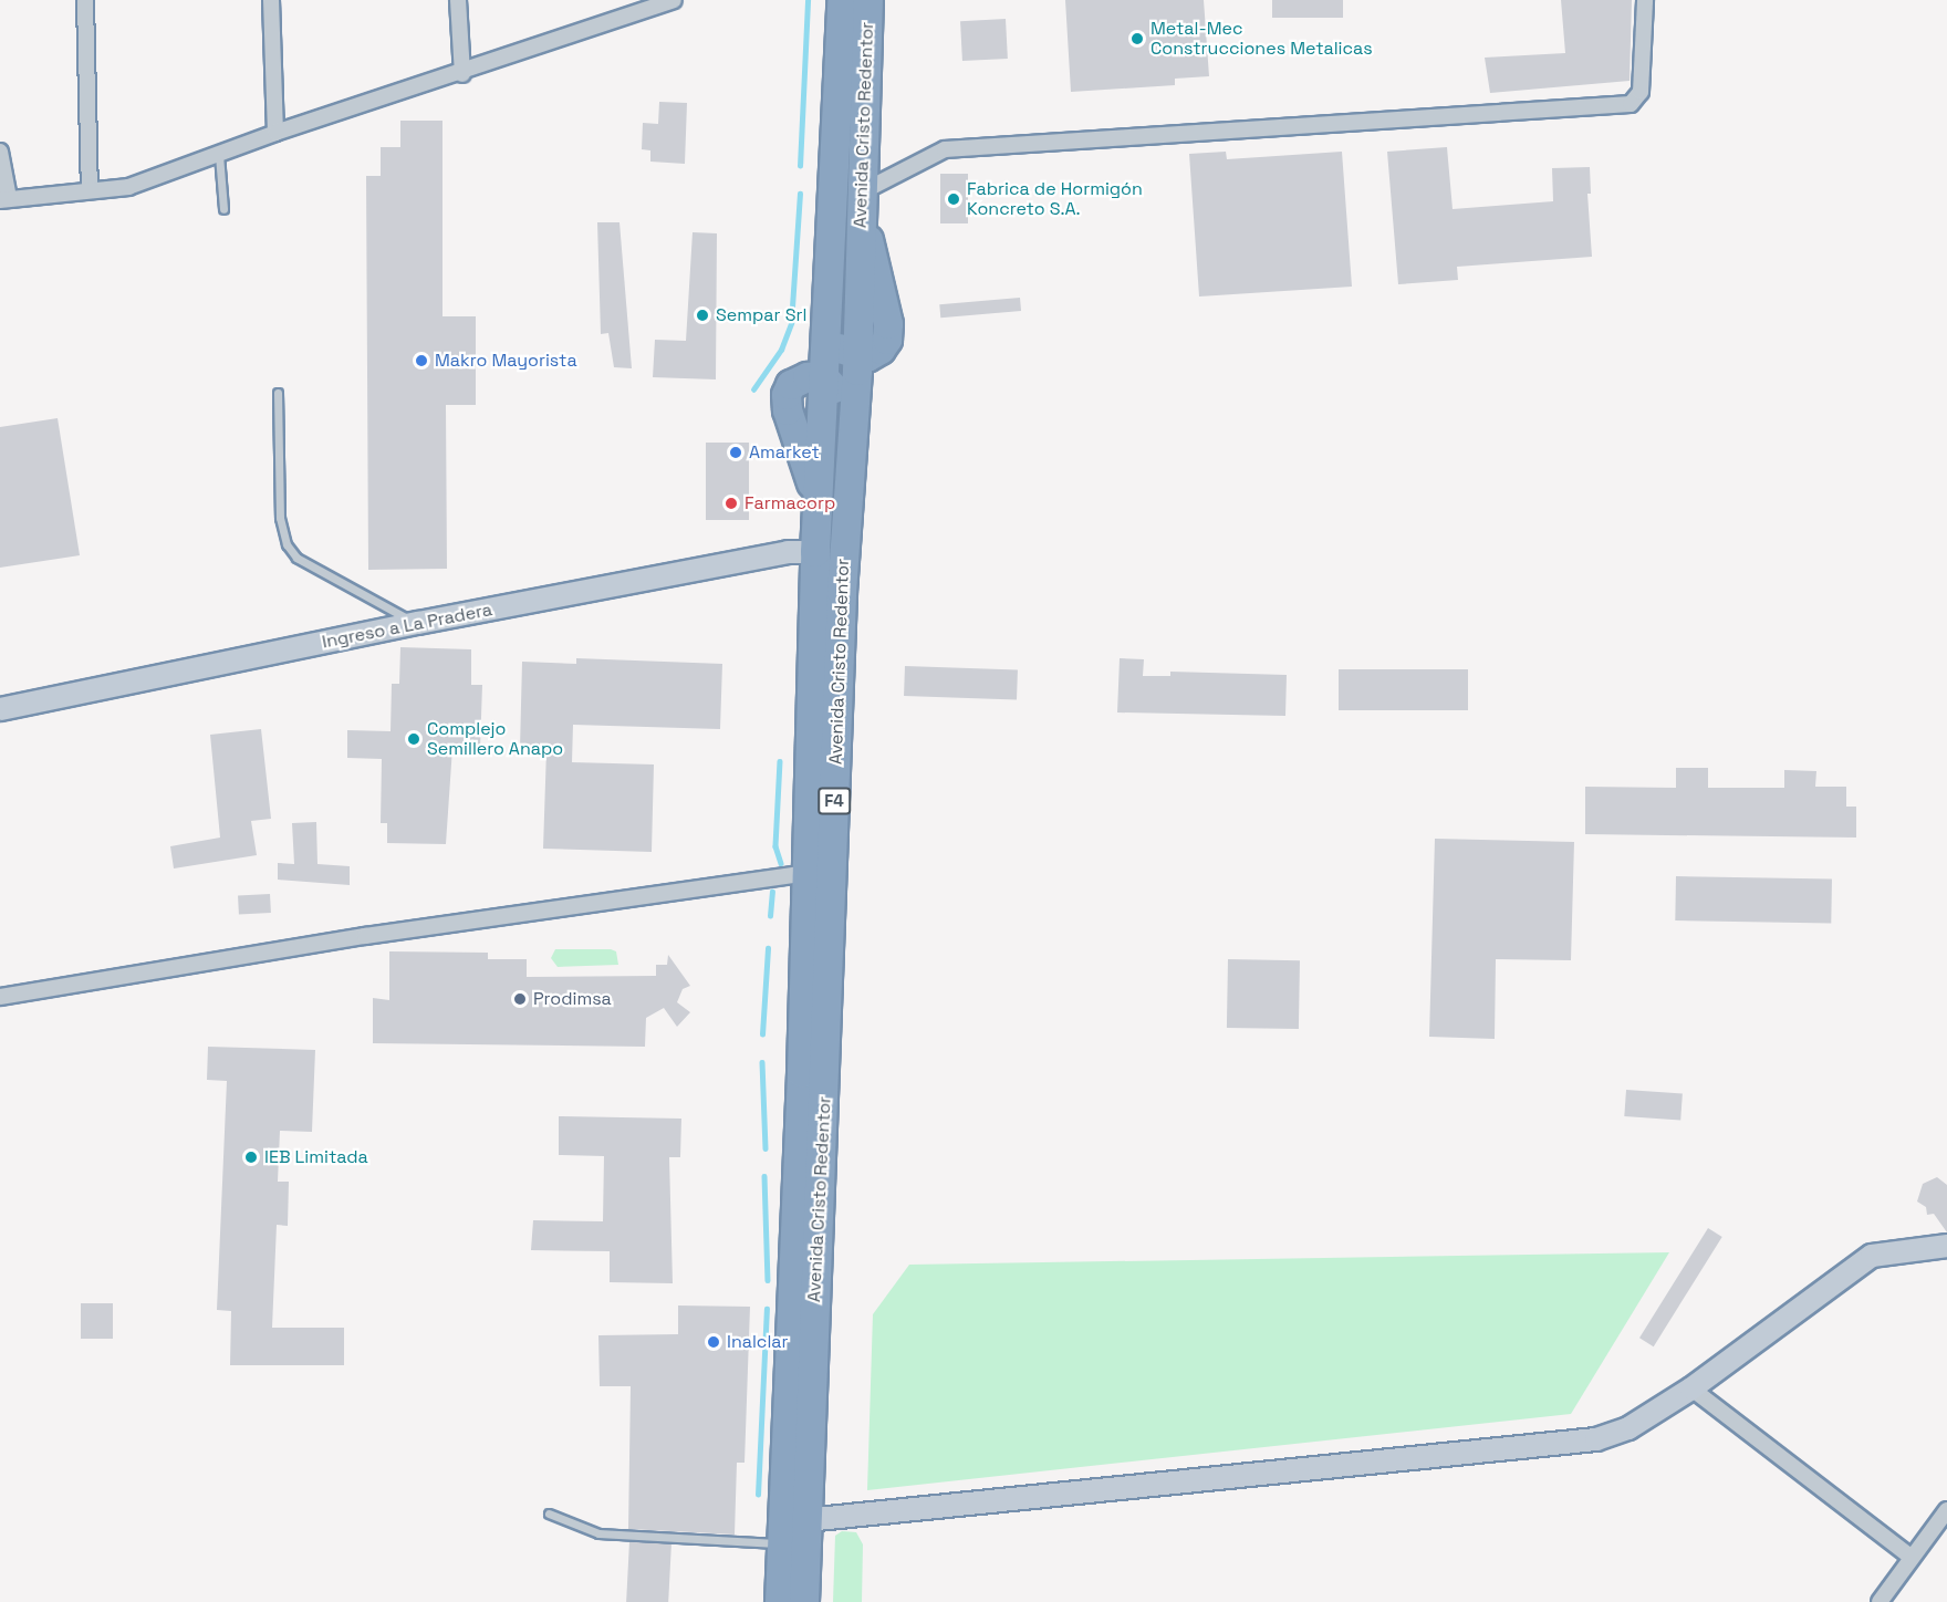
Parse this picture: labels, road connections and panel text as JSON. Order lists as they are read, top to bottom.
{
  "streets": {
    "highway": ["Avenida Cristo Redentor", "F4"],
    "street": ["Ingreso a La Pradera"]
  },
  "crossings": [
    ["Avenida Cristo Redentor", "Ingreso a La Pradera"]
  ],
  "places": [
    "Metal-Mec Construcciones Metalicas",
    "Fabrica de Hormigón Koncreto S.A.",
    "Sempar Srl",
    "Makro Mayorista",
    "Amarket",
    "Farmacorp",
    "Complejo Semillero Anapo",
    "Prodimsa",
    "IEB Limitada",
    "Inalclar"
  ]
}
